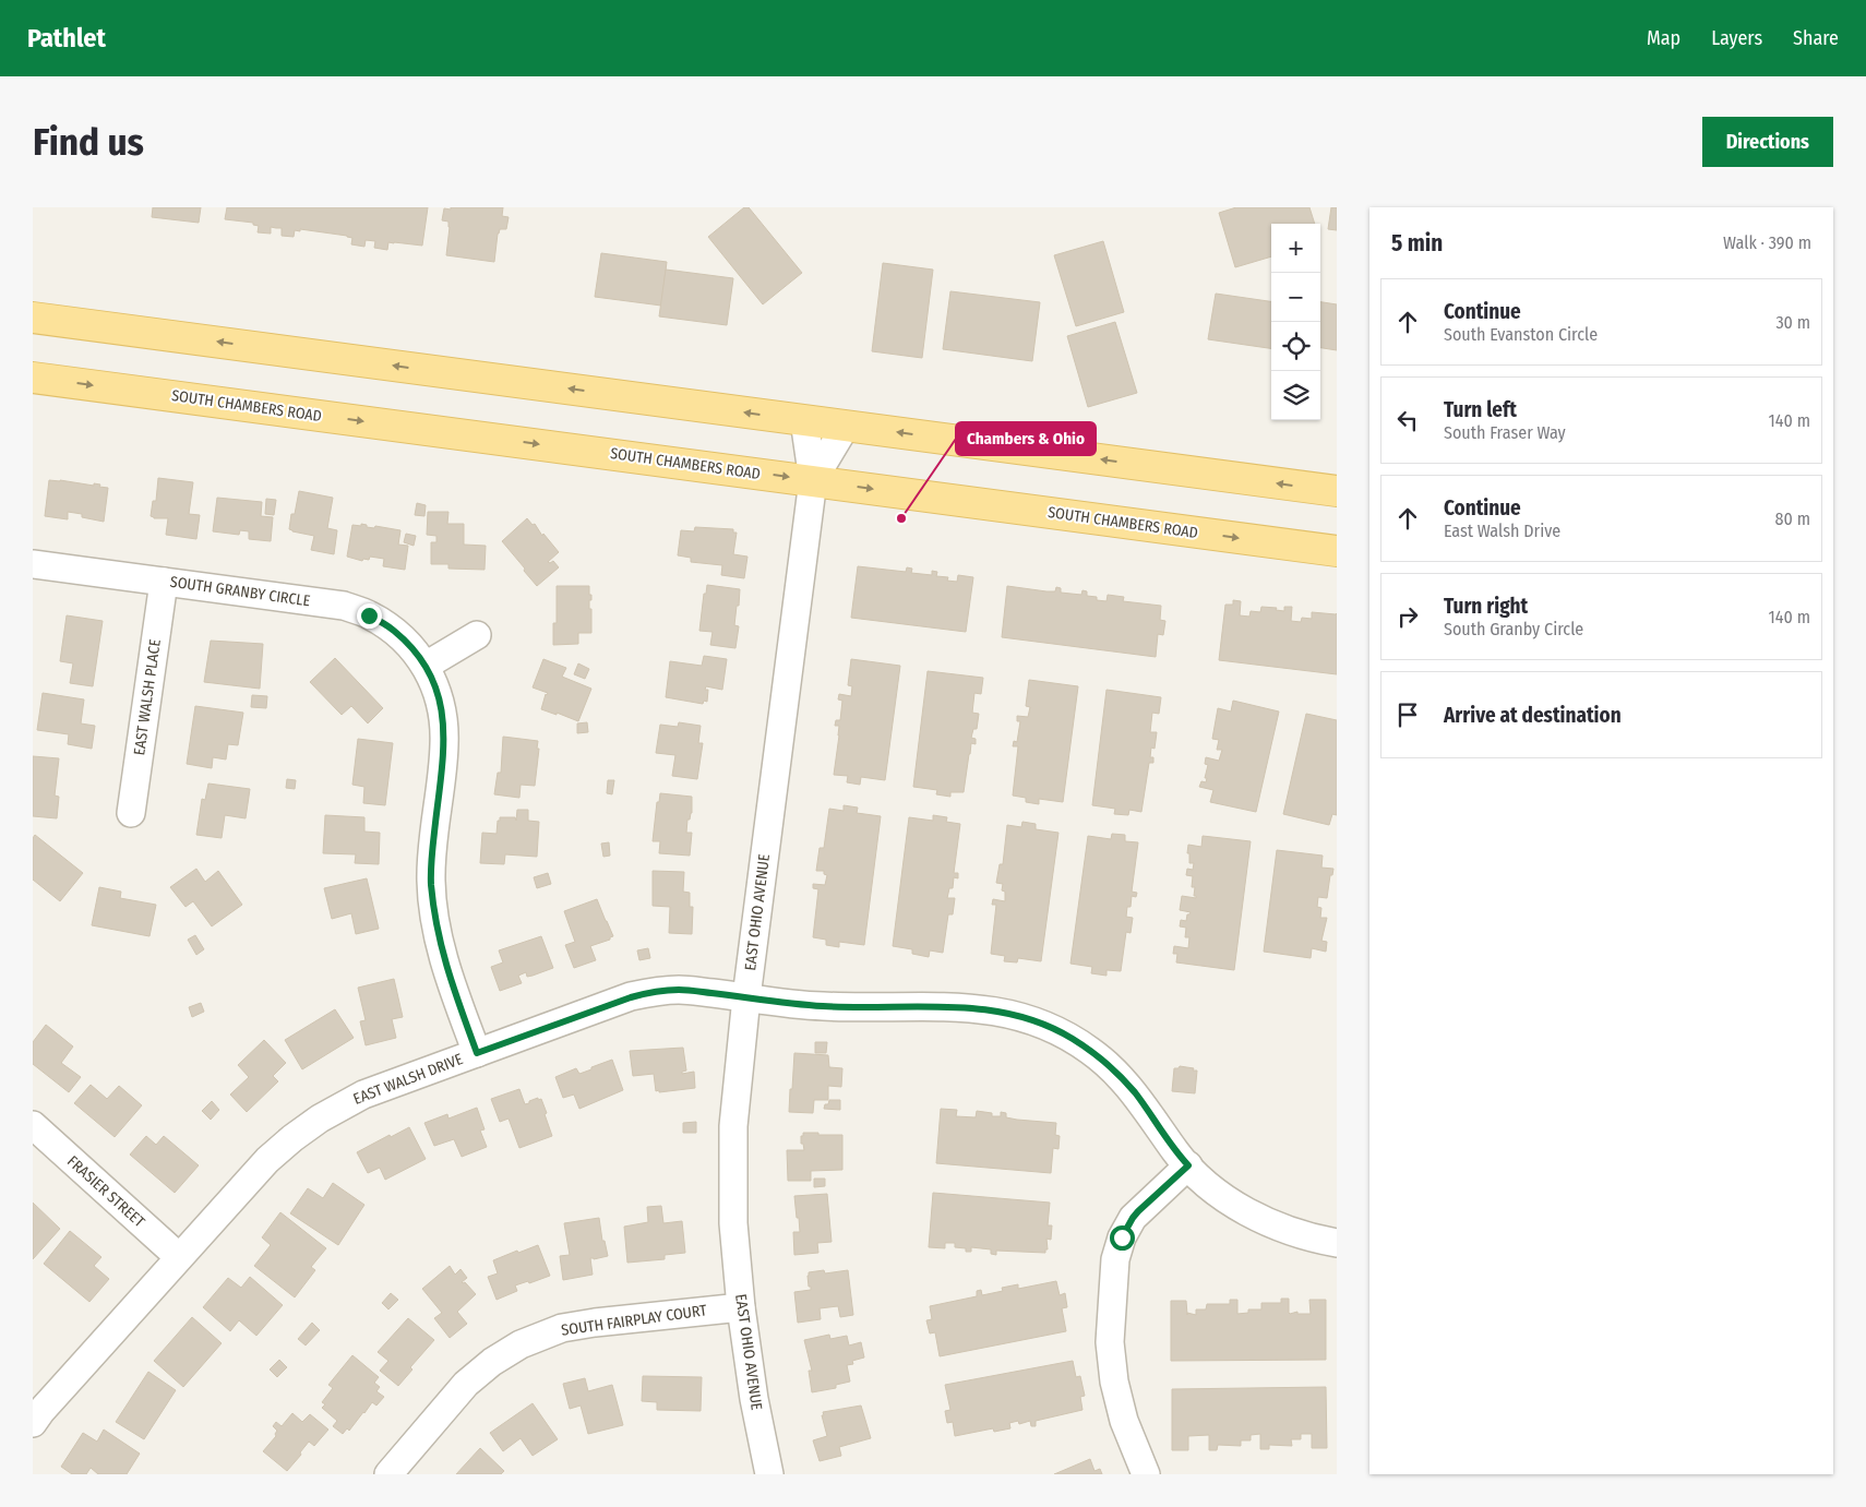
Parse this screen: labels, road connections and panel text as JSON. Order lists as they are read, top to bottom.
{
  "streets": {
    "main road": ["SOUTH CHAMBERS ROAD"],
    "street": [
      "SOUTH GRANBY CIRCLE",
      "EAST WALSH PLACE",
      "EAST OHIO AVENUE",
      "EAST WALSH DRIVE",
      "FRASIER STREET",
      "SOUTH FAIRPLAY COURT"
    ]
  },
  "crossings": [
    ["SOUTH CHAMBERS ROAD", "EAST OHIO AVENUE"],
    ["SOUTH GRANBY CIRCLE", "EAST WALSH PLACE"],
    ["SOUTH GRANBY CIRCLE", "EAST WALSH DRIVE"],
    ["EAST OHIO AVENUE", "EAST WALSH DRIVE"],
    ["EAST OHIO AVENUE", "SOUTH FAIRPLAY COURT"],
    ["EAST WALSH DRIVE", "FRASIER STREET"]
  ],
  "places": ["Chambers & Ohio"],
  "page": {
    "header": "Pathlet",
    "nav": ["Map", "Layers", "Share"],
    "buttons": "Directions",
    "title": "Find us",
    "heading": ["5 min", "Walk · 390 m"],
    "map_buttons": ["+", "−"],
    "list": [
      ["Continue", "South Evanston Circle", "30 m"],
      ["Turn left", "South Fraser Way", "140 m"],
      ["Continue", "East Walsh Drive", "80 m"],
      ["Turn right", "South Granby Circle", "140 m"],
      "Arrive at destination"
    ]
  }
}
